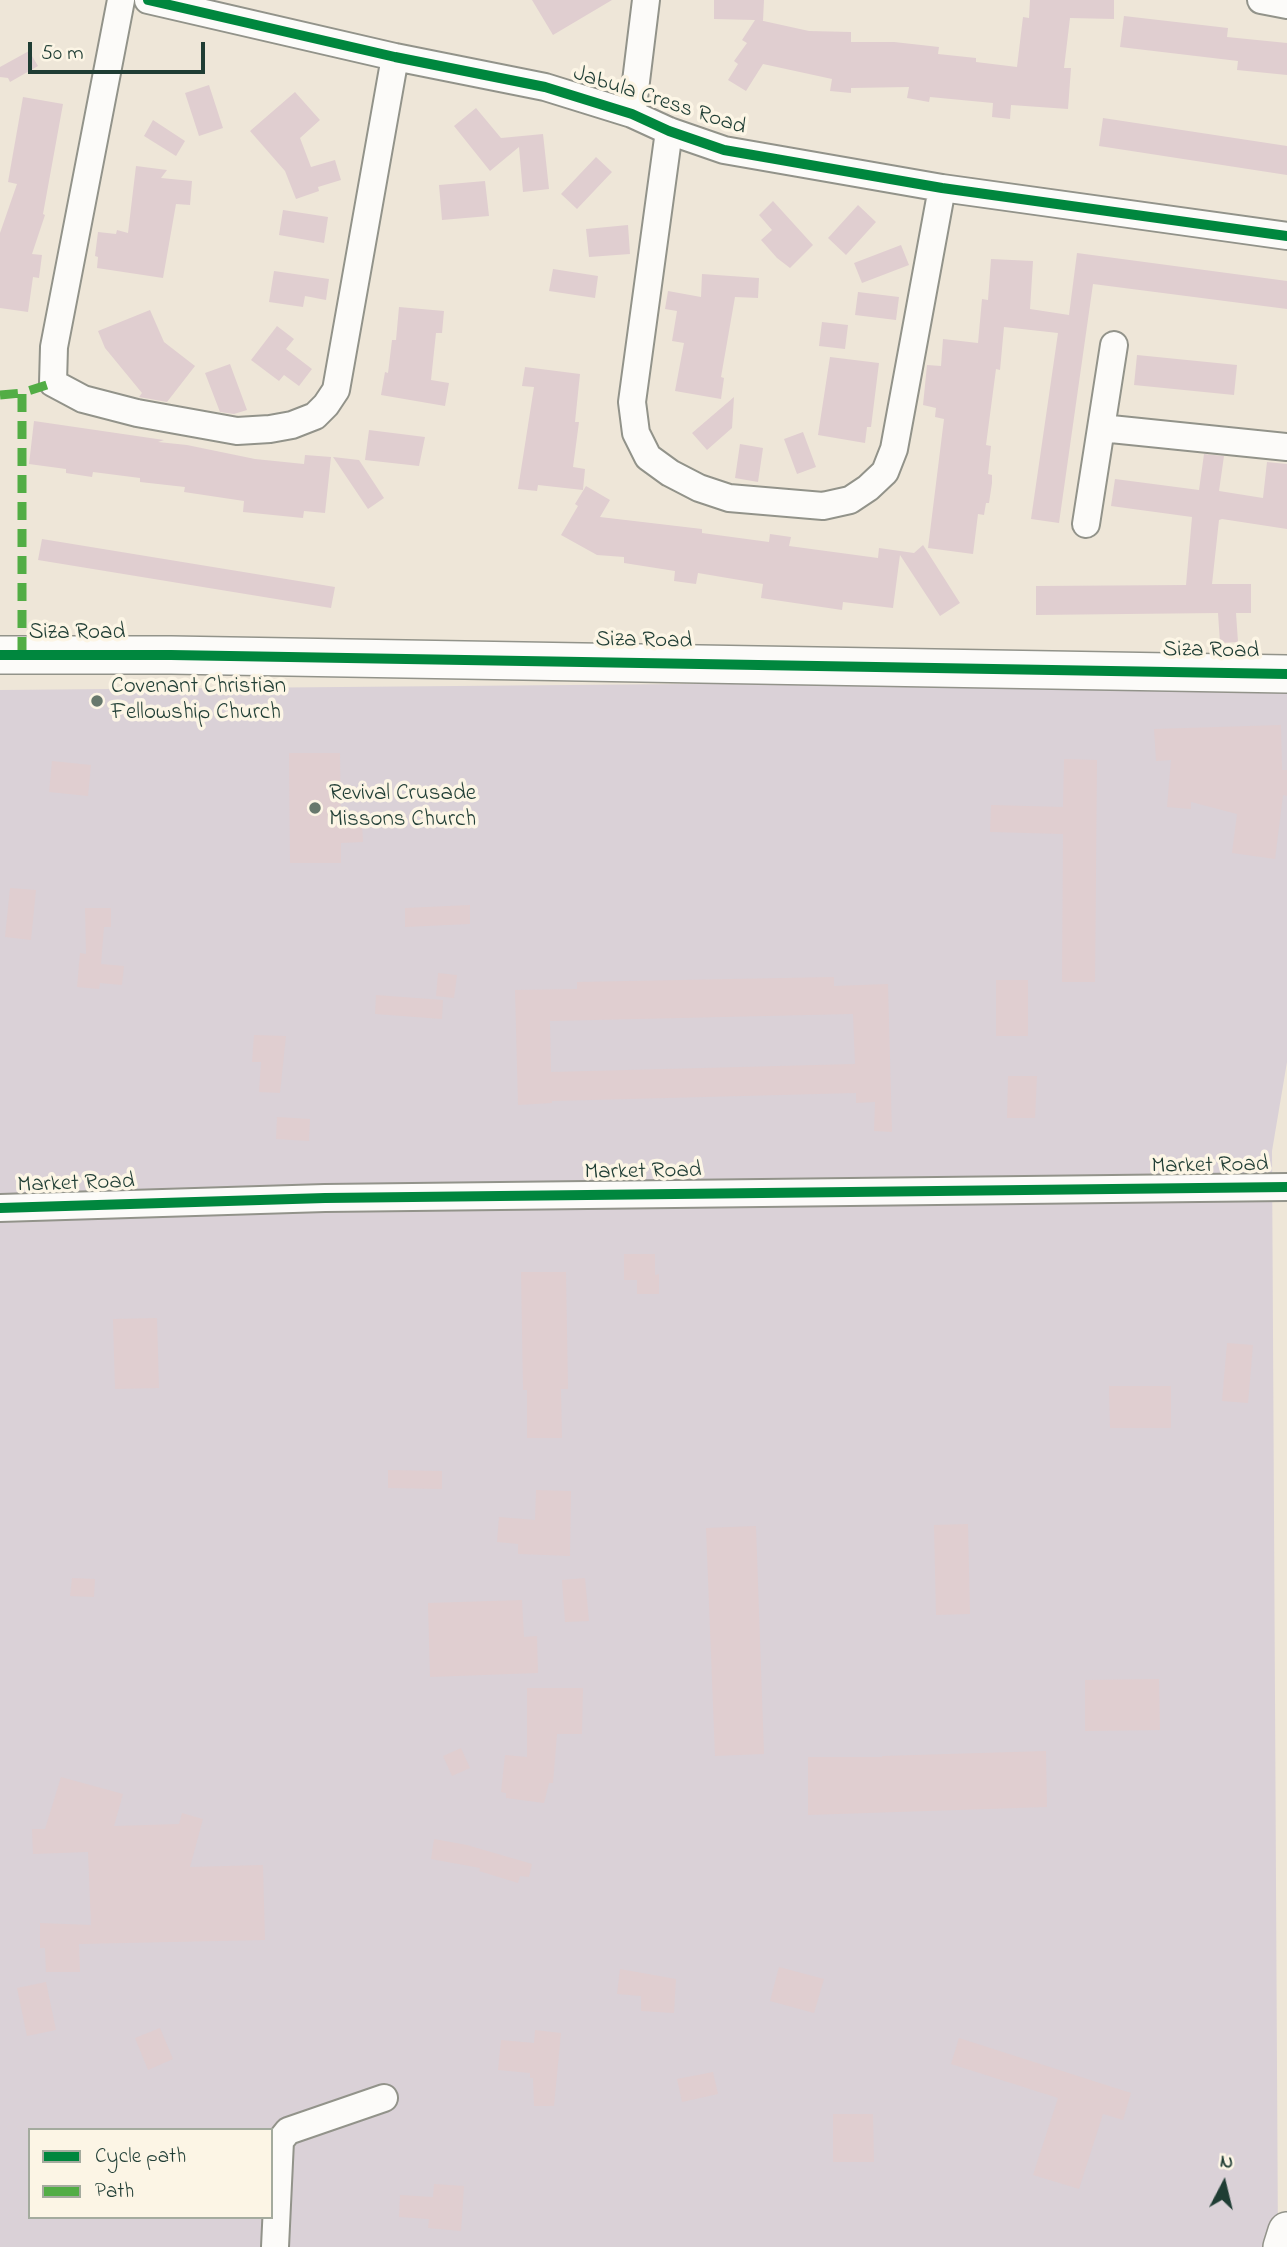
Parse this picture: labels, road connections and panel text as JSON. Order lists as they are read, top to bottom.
{
  "streets": {
    "street": ["Jabula Cress Road", "Siza Road", "Market Road"]
  },
  "places": ["Covenant Christian Fellowship Church", "Revival Crusade Missons Church"],
  "legend": ["Cycle path", "Path"],
  "scale_bar": "50 m",
  "north": "top"
}
